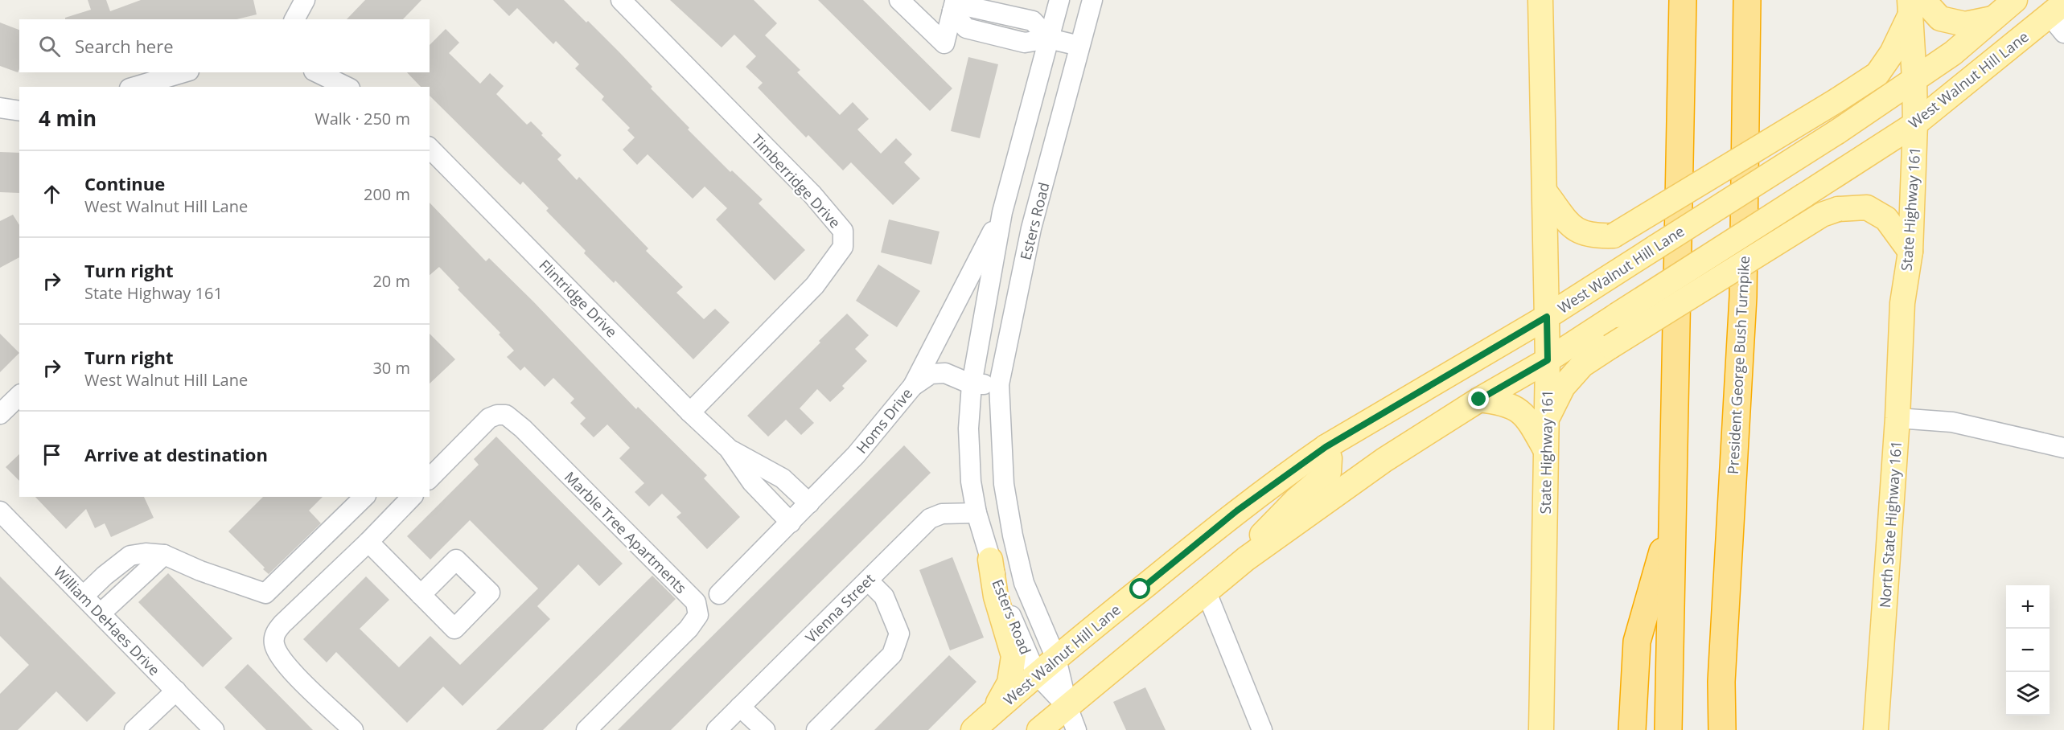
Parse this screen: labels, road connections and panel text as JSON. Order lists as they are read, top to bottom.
{
  "streets": {
    "highway": ["President George Bush Turnpike"],
    "main road": ["West Walnut Hill Lane", "State Highway 161", "North State Highway 161"],
    "street": [
      "Timberridge Drive",
      "Esters Road",
      "Flintridge Drive",
      "Homs Drive",
      "Marble Tree Apartments",
      "Vienna Street",
      "William DeHaes Drive"
    ]
  },
  "crossings": [
    ["West Walnut Hill Lane", "State Highway 161"],
    ["West Walnut Hill Lane", "Esters Road"],
    ["Timberridge Drive", "Flintridge Drive"],
    ["State Highway 161", "North State Highway 161"],
    ["Esters Road", "Homs Drive"],
    ["Esters Road", "Vienna Street"],
    ["Flintridge Drive", "Homs Drive"]
  ],
  "page": {
    "search": "Search here",
    "heading": ["4 min", "Walk · 250 m"],
    "list": [
      ["Continue", "West Walnut Hill Lane", "200 m"],
      ["Turn right", "State Highway 161", "20 m"],
      ["Turn right", "West Walnut Hill Lane", "30 m"],
      "Arrive at destination"
    ],
    "map_buttons": ["+", "−"]
  }
}
